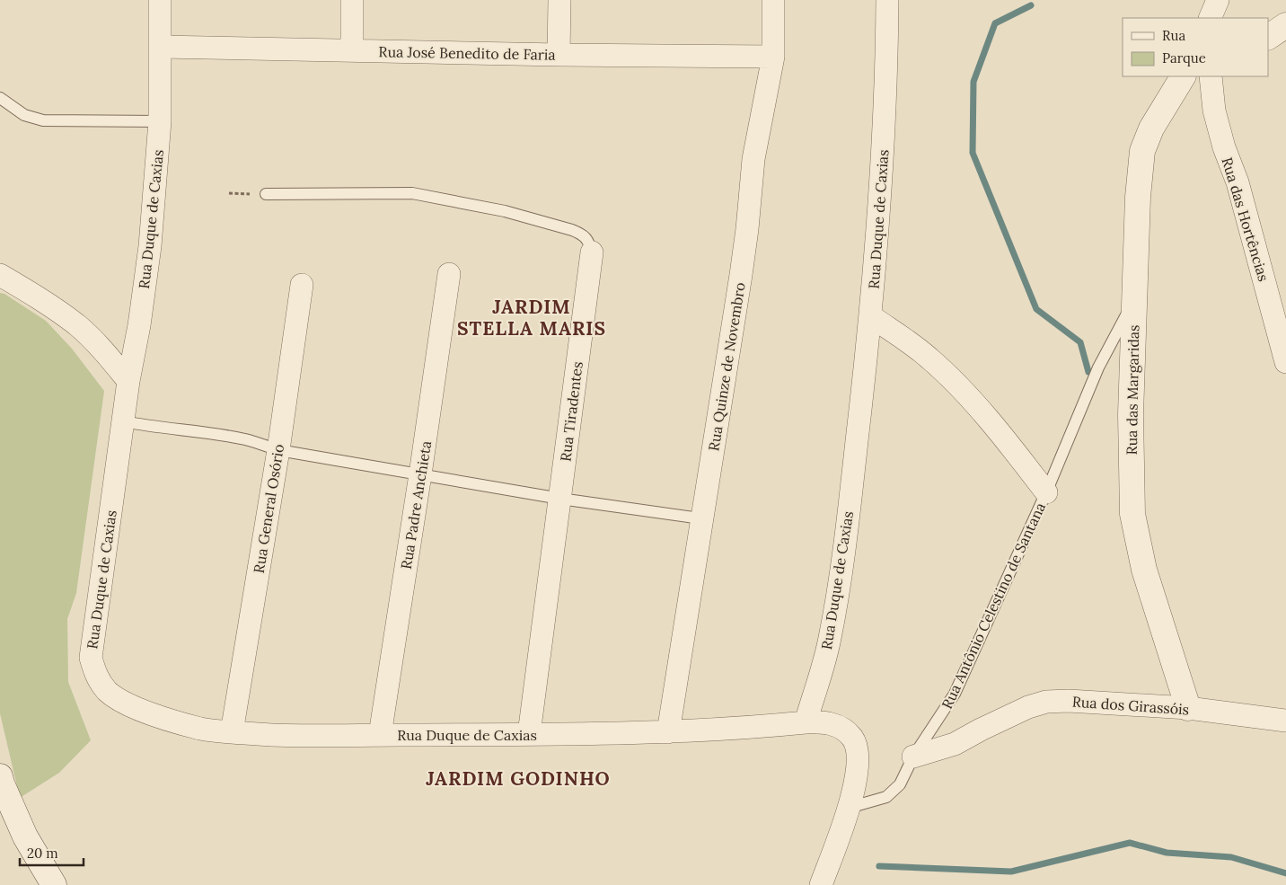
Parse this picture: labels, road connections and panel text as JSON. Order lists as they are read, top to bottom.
{
  "streets": {
    "street": [
      "Rua José Benedito de Faria",
      "Rua Duque de Caxias",
      "Rua das Hortências",
      "Rua Quinze de Novembro",
      "Rua das Margaridas",
      "Rua Tiradentes",
      "Rua Padre Anchieta",
      "Rua General Osório",
      "Rua Antônio Celestino de Santana",
      "Rua dos Girassóis"
    ]
  },
  "crossings": [
    ["Rua José Benedito de Faria", "Rua Duque de Caxias"],
    ["Rua José Benedito de Faria", "Rua Quinze de Novembro"],
    ["Rua Duque de Caxias", "Rua Quinze de Novembro"],
    ["Rua Duque de Caxias", "Rua Tiradentes"],
    ["Rua Duque de Caxias", "Rua Padre Anchieta"],
    ["Rua Duque de Caxias", "Rua General Osório"],
    ["Rua Duque de Caxias", "Rua Antônio Celestino de Santana"],
    ["Rua das Margaridas", "Rua Antônio Celestino de Santana"],
    ["Rua das Margaridas", "Rua dos Girassóis"],
    ["Rua Antônio Celestino de Santana", "Rua dos Girassóis"]
  ],
  "districts": ["JARDIM STELLA MARIS", "JARDIM GODINHO"],
  "legend": ["Rua", "Parque"],
  "scale_bar": "20 m"
}
